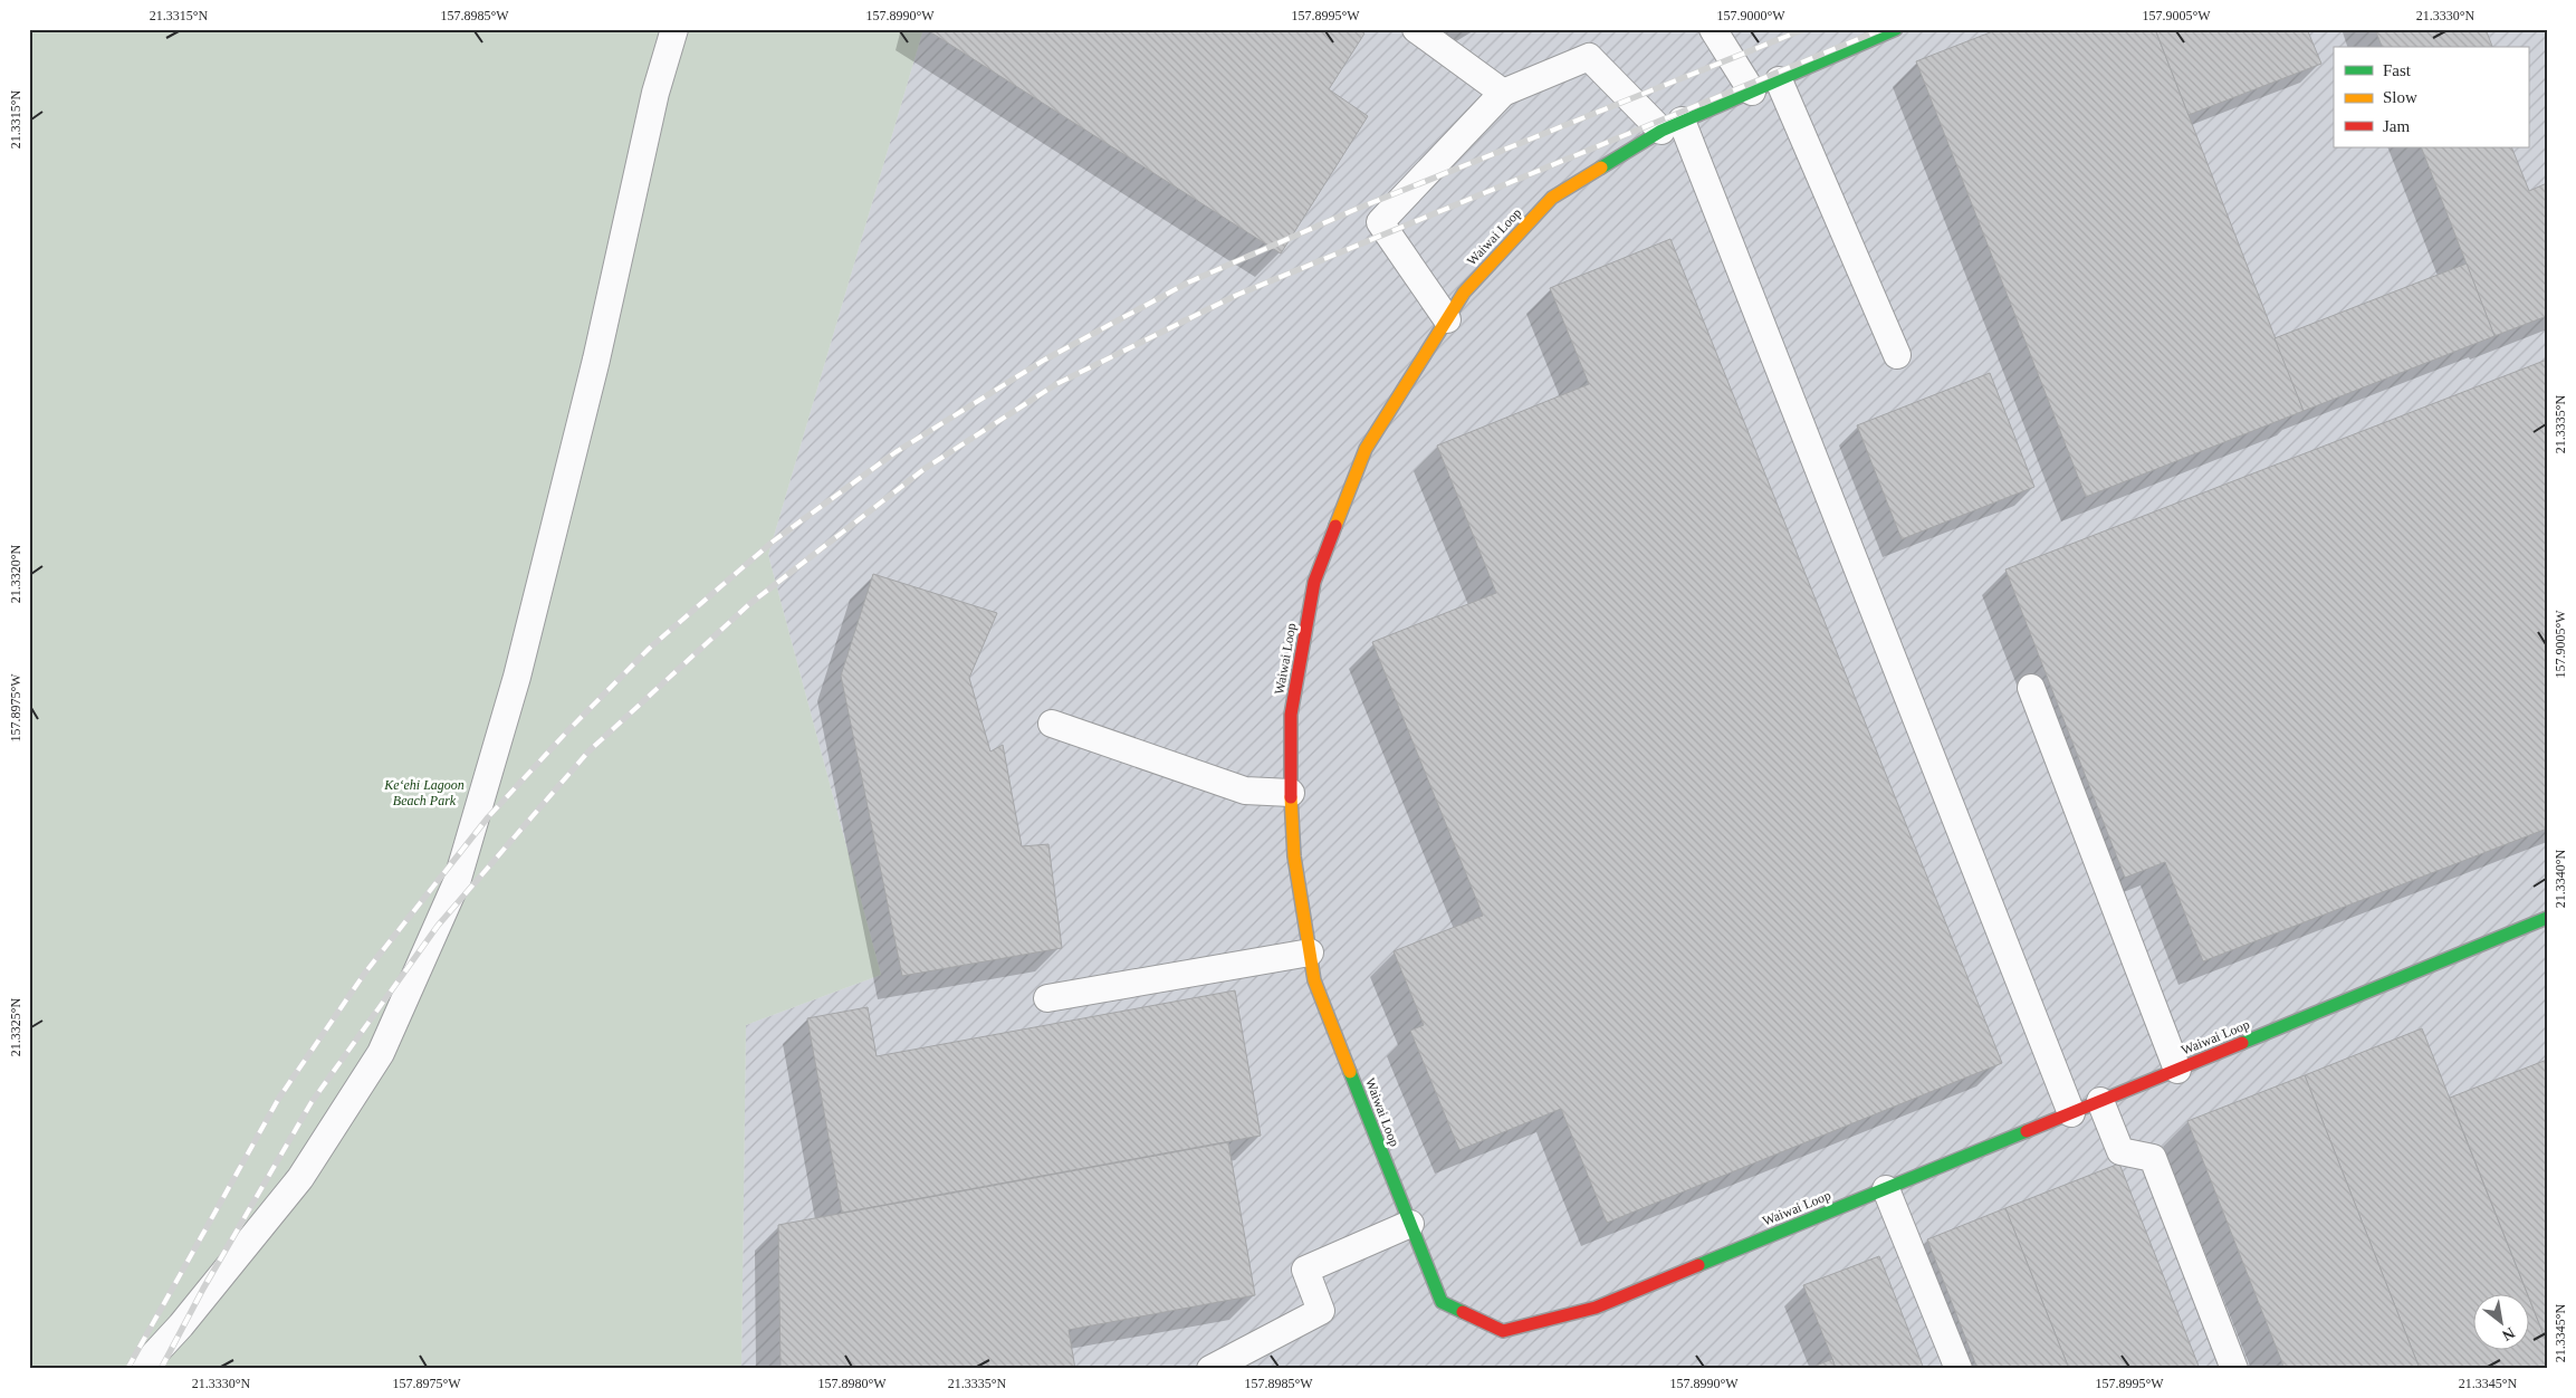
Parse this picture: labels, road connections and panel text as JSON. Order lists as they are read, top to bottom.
{
  "streets": {
    "street": ["Waiwai Loop"]
  },
  "parks": ["Keʻehi Lagoon Beach Park"],
  "legend": ["Fast", "Slow", "Jam"],
  "north": "bottom right",
  "coordinates": [
    "21.3315°N",
    "157.8985°W",
    "157.8990°W",
    "157.8995°W",
    "157.9000°W",
    "157.9005°W",
    "21.3330°N",
    "21.3335°N",
    "21.3320°N",
    "157.8975°W",
    "21.3340°N",
    "21.3325°N",
    "21.3345°N",
    "157.8980°W"
  ]
}
